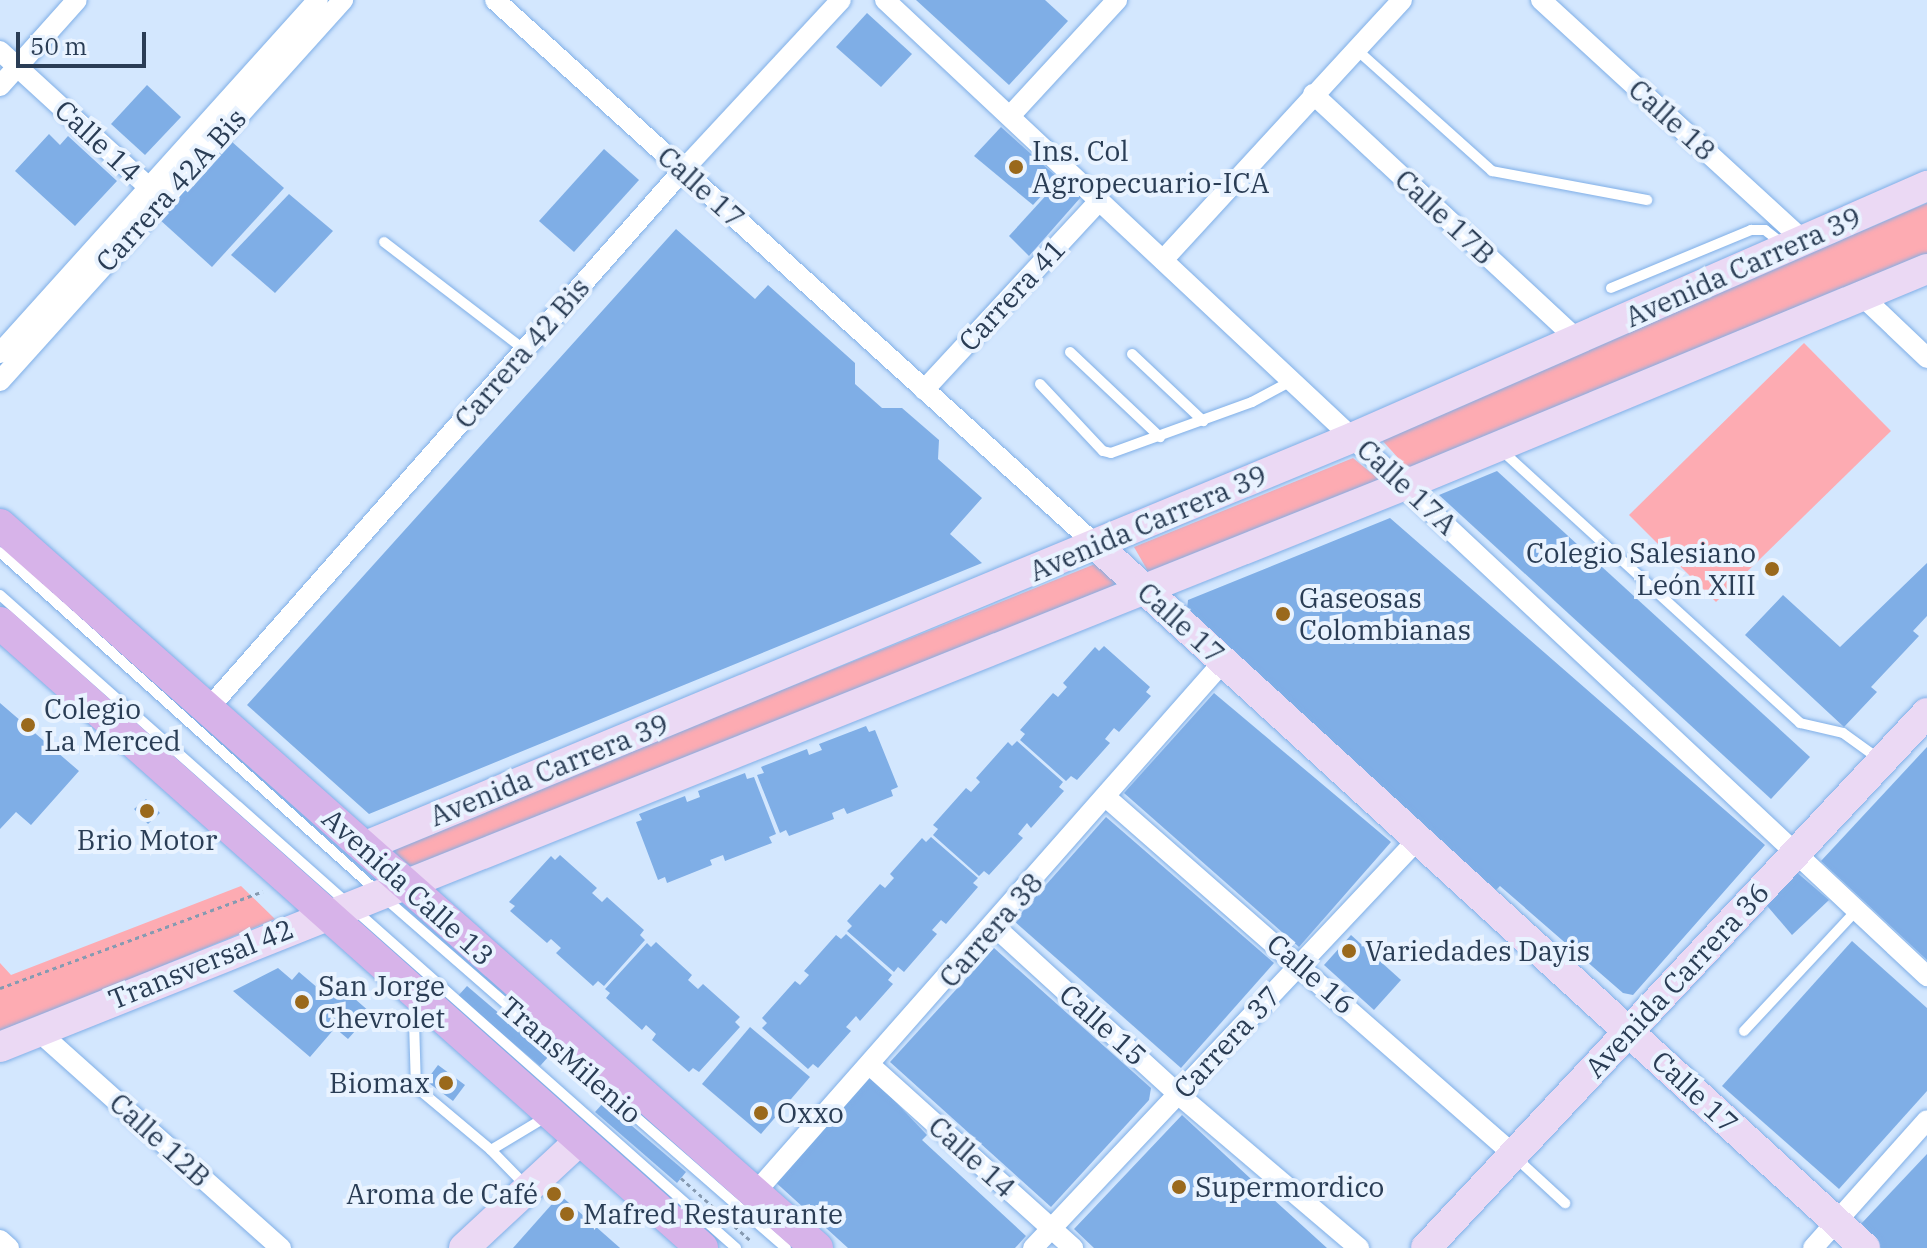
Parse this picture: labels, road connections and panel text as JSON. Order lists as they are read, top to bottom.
{
  "streets": {
    "main road": ["Avenida Calle 13"],
    "street": [
      "Calle 18",
      "Calle 14",
      "Calle 17",
      "Carrera 42A Bis",
      "Calle 17B",
      "Avenida Carrera 39",
      "Carrera 41",
      "Carrera 42 Bis",
      "Calle 17A",
      "Carrera 38",
      "Transversal 42",
      "Calle 16",
      "Avenida Carrera 36",
      "Calle 15",
      "Carrera 37",
      "Calle 12B"
    ],
    "lane": ["TransMilenio"]
  },
  "crossings": [
    ["Calle 18", "Avenida Carrera 39"],
    ["Calle 14", "Carrera 42A Bis"],
    ["Calle 14", "Carrera 38"],
    ["Calle 14", "Carrera 37"],
    ["Calle 17", "Avenida Carrera 39"],
    ["Calle 17", "Carrera 41"],
    ["Calle 17", "Carrera 42 Bis"],
    ["Calle 17", "Carrera 38"],
    ["Calle 17", "Avenida Carrera 36"],
    ["Calle 17", "Carrera 37"],
    ["Calle 17B", "Avenida Carrera 39"],
    ["Avenida Carrera 39", "Calle 17A"],
    ["Avenida Carrera 39", "Avenida Calle 13"],
    ["Avenida Carrera 39", "Transversal 42"],
    ["Avenida Carrera 39", "TransMilenio"],
    ["Carrera 41", "Calle 17A"],
    ["Carrera 42 Bis", "Avenida Calle 13"],
    ["Calle 17A", "Avenida Carrera 36"],
    ["Avenida Calle 13", "Carrera 38"],
    ["Avenida Calle 13", "Transversal 42"],
    ["Avenida Calle 13", "TransMilenio"],
    ["Carrera 38", "Calle 16"],
    ["Carrera 38", "Calle 15"],
    ["Transversal 42", "TransMilenio"],
    ["Transversal 42", "Calle 12B"],
    ["Calle 16", "Avenida Carrera 36"],
    ["Calle 16", "Carrera 37"],
    ["Calle 15", "Carrera 37"]
  ],
  "places": [
    "Ins. Col Agropecuario-ICA",
    "Colegio Salesiano León XIII",
    "Gaseosas Colombianas",
    "Colegio La Merced",
    "Brio Motor",
    "Variedades Dayis",
    "San Jorge Chevrolet",
    "Biomax",
    "Oxxo",
    "Supermordico",
    "Aroma de Café",
    "Mafred Restaurante"
  ],
  "scale_bar": "50 m"
}
